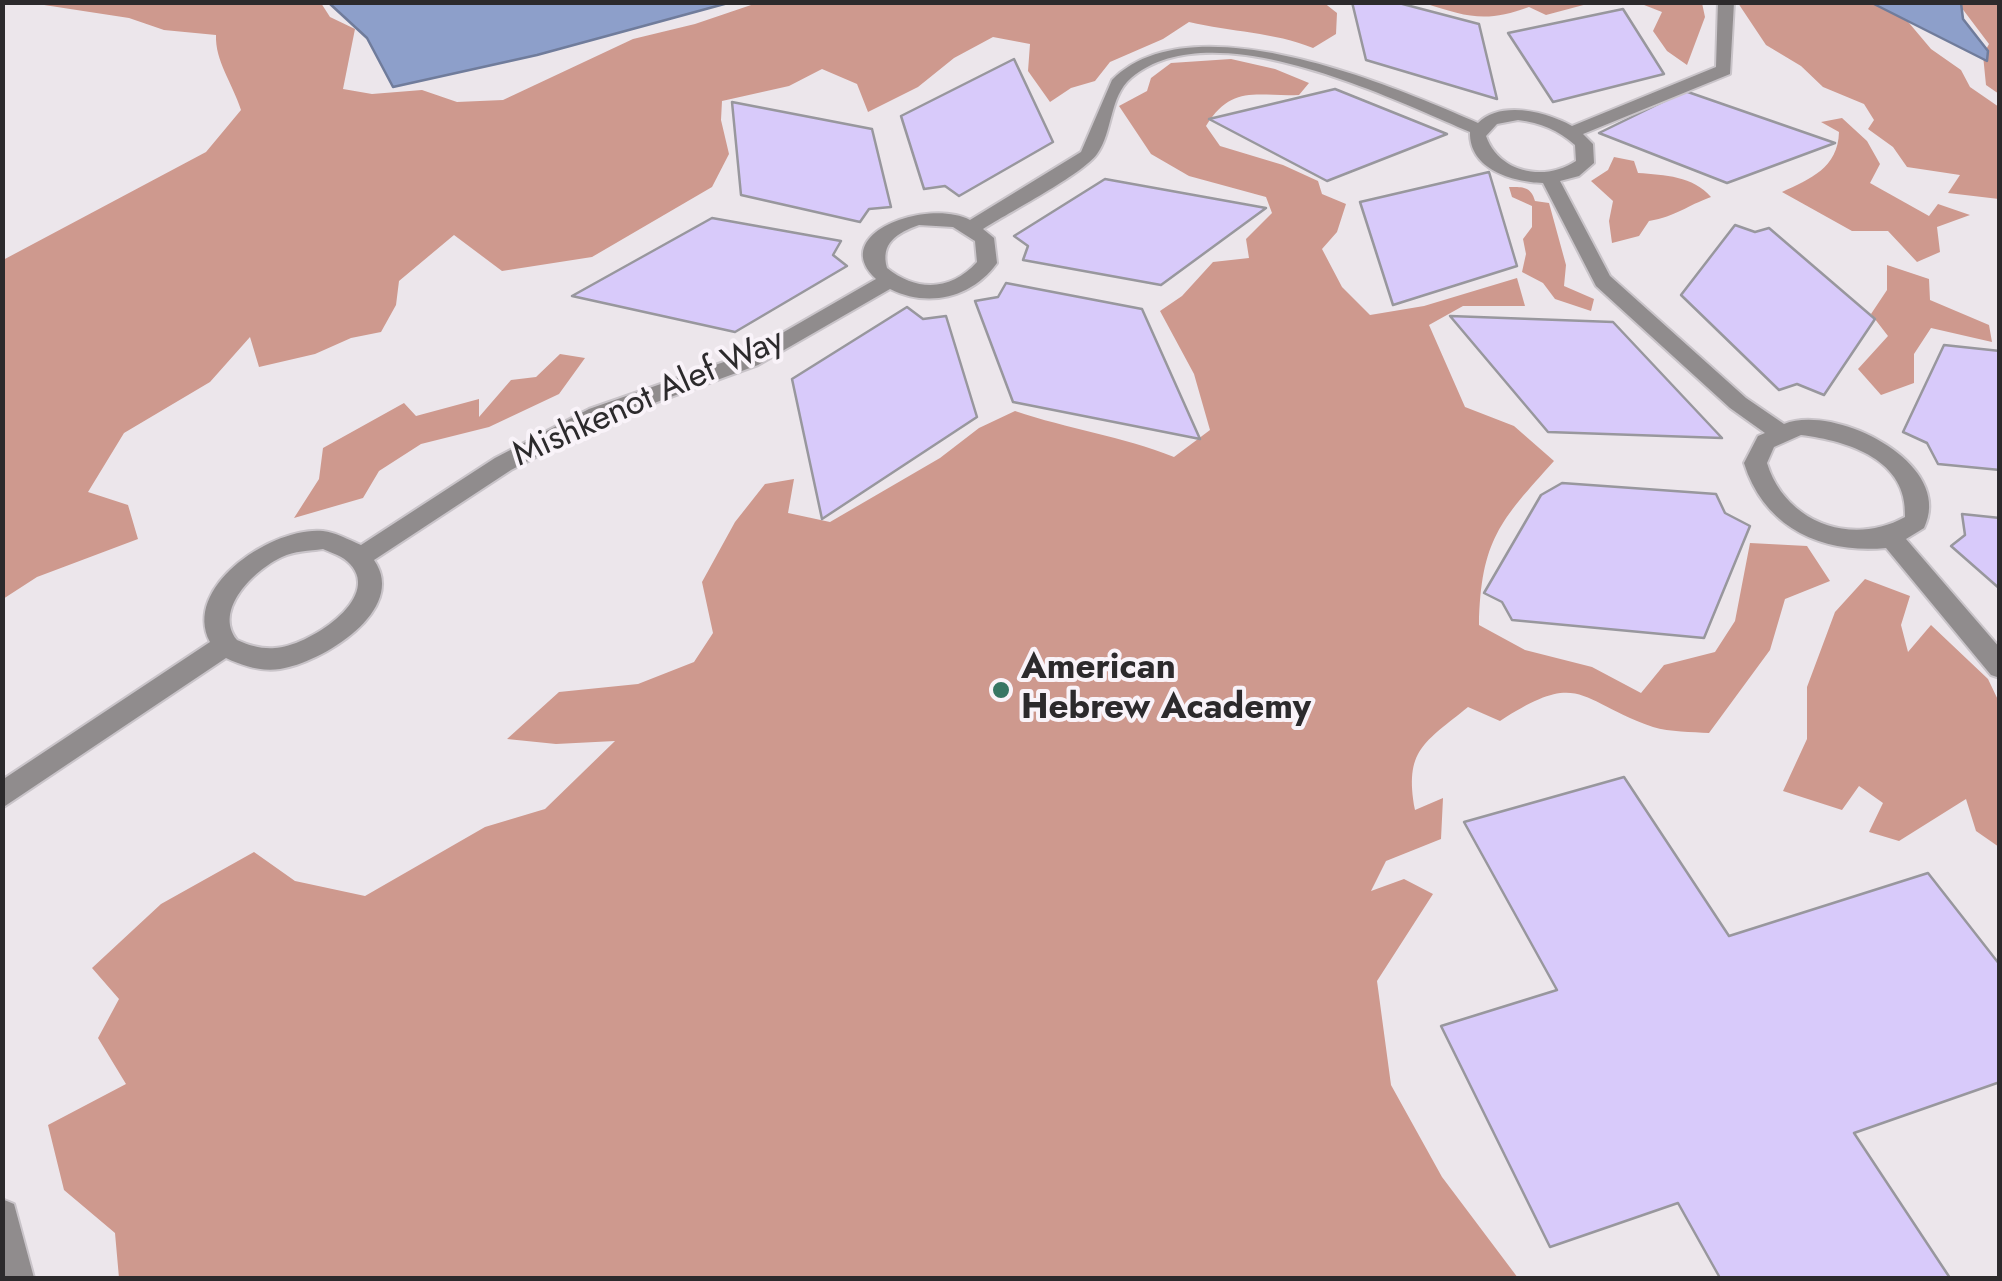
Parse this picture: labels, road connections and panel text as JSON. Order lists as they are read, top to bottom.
{
  "streets": {
    "street": ["Mishkenot Alef Way"]
  },
  "places": ["American Hebrew Academy"]
}
